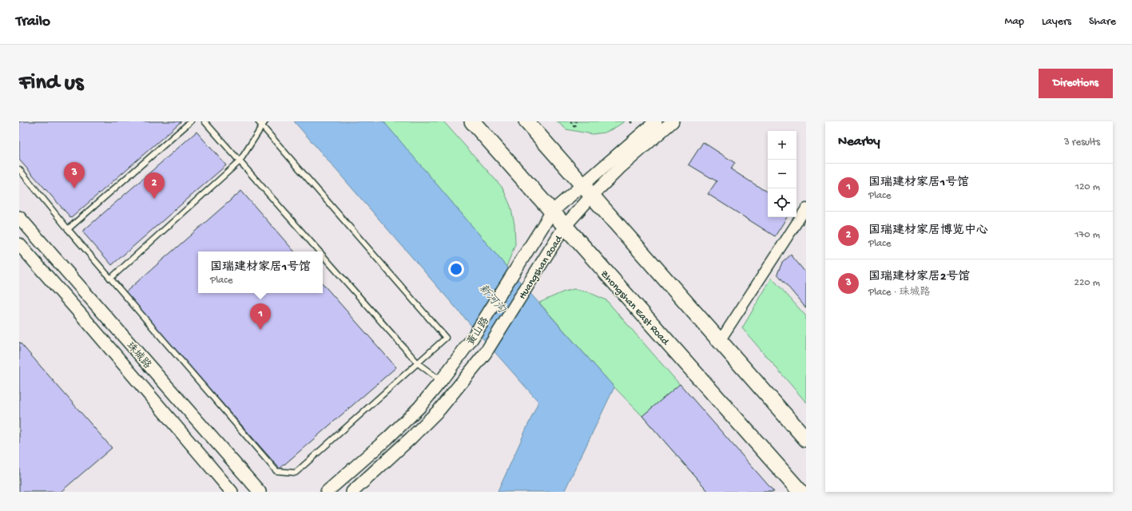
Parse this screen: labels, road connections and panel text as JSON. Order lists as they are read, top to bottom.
{
  "streets": {
    "main road": ["Zhongshan East Road"],
    "street": ["Huangshan Road", "黄山路", "珠城路"]
  },
  "crossings": [
    ["Huangshan Road", "Zhongshan East Road"],
    ["Huangshan Road", "黄山路"],
    ["Zhongshan East Road", "黄山路"]
  ],
  "water": ["新河沟"],
  "page": {
    "header": "Trailo",
    "nav": ["Map", "Layers", "Share"],
    "buttons": "Directions",
    "title": "Find us",
    "heading": ["Nearby", "3 results"],
    "map_buttons": ["+", "−"],
    "pins": ["3", "2", "1"],
    "list": [
      {
        "mark": "1",
        "name": "国瑞建材家居1号馆",
        "note": "Place",
        "value": "120 m"
      },
      {
        "mark": "2",
        "name": "国瑞建材家居博览中心",
        "note": "Place",
        "value": "170 m"
      },
      {
        "mark": "3",
        "name": "国瑞建材家居2号馆",
        "note": "Place · 珠城路",
        "value": "220 m"
      }
    ],
    "popup": ["国瑞建材家居1号馆", "Place"]
  }
}
